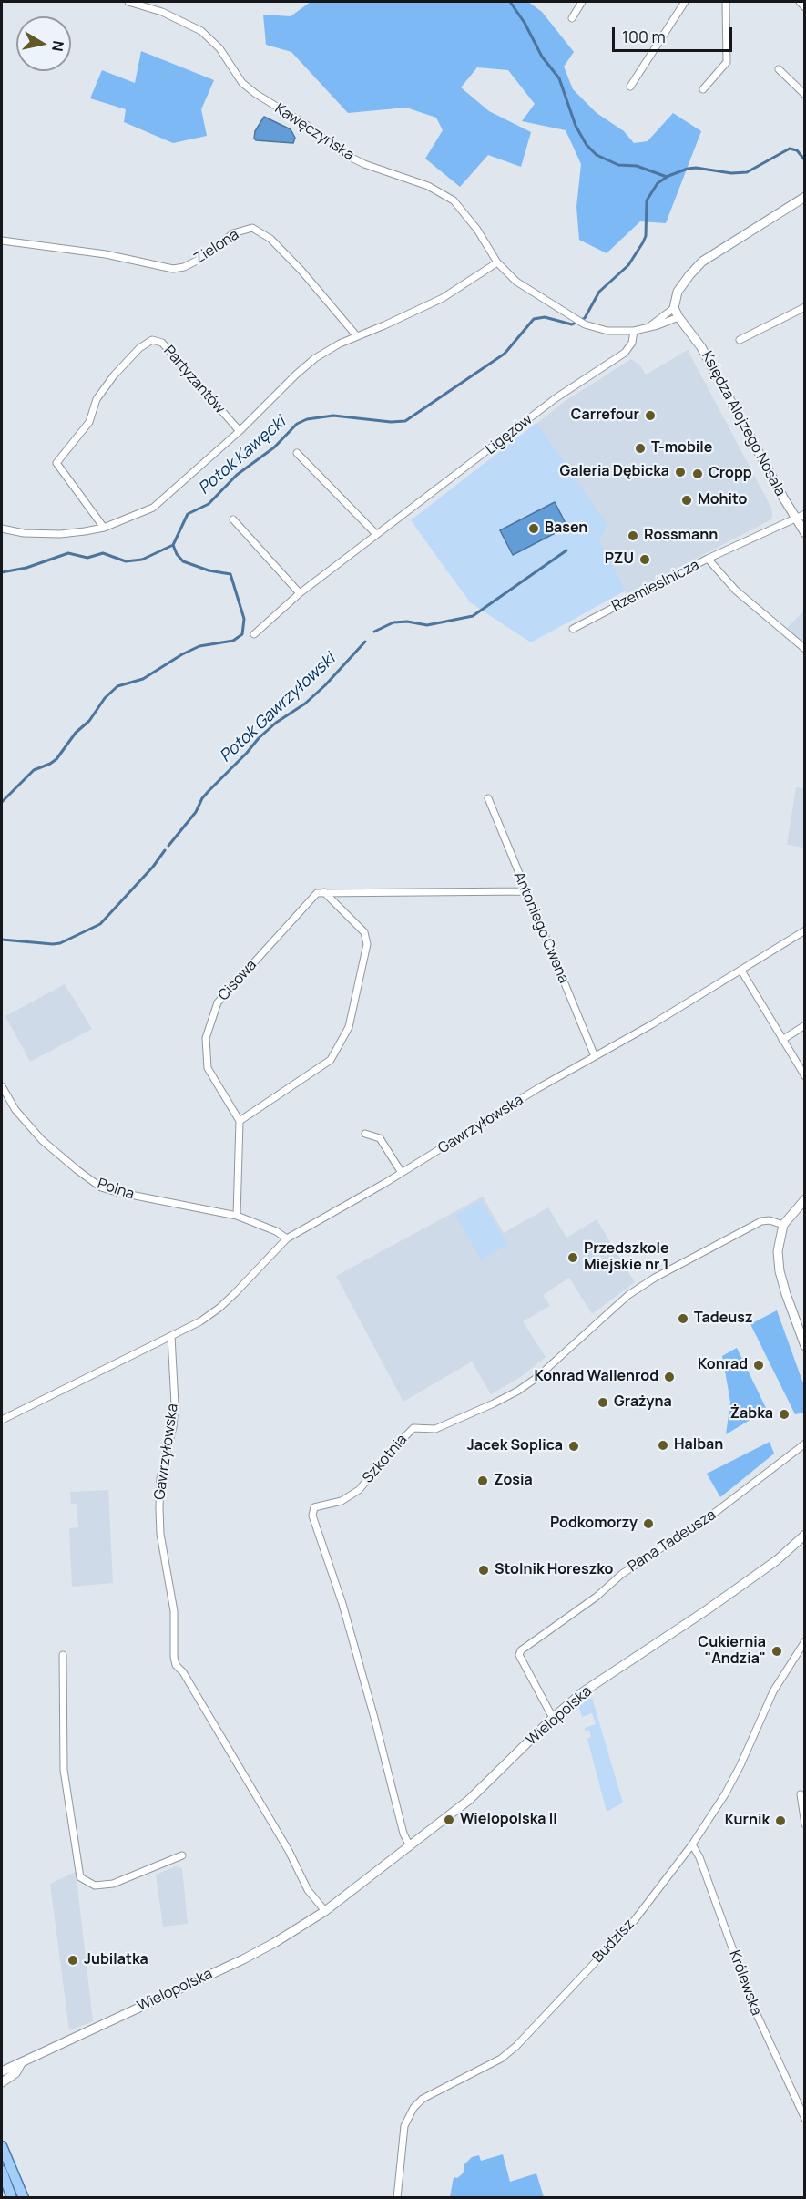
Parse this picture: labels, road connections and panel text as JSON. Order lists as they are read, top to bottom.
{
  "streets": {
    "street": [
      "Kawęczyńska",
      "Zielona",
      "Partyzantów",
      "Księdza Alojzego Nosala",
      "Ligęzów",
      "Rzemieślnicza",
      "Antoniego Cwena",
      "Cisowa",
      "Gawrzyłowska",
      "Polna",
      "Szkotnia",
      "Pana Tadeusza",
      "Wielopolska",
      "Budzisz",
      "Królewska"
    ]
  },
  "crossings": [
    ["Kawęczyńska", "Księdza Alojzego Nosala"],
    ["Kawęczyńska", "Ligęzów"],
    ["Antoniego Cwena", "Gawrzyłowska"],
    ["Gawrzyłowska", "Polna"],
    ["Gawrzyłowska", "Wielopolska"],
    ["Szkotnia", "Wielopolska"],
    ["Pana Tadeusza", "Wielopolska"],
    ["Budzisz", "Królewska"]
  ],
  "water": ["Potok Kawęcki", "Potok Gawrzyłowski"],
  "places": [
    "Carrefour",
    "T-mobile",
    "Galeria Dębicka",
    "Cropp",
    "Mohito",
    "Basen",
    "Rossmann",
    "PZU",
    "Przedszkole Miejskie nr 1",
    "Tadeusz",
    "Konrad",
    "Konrad Wallenrod",
    "Grażyna",
    "Żabka",
    "Halban",
    "Jacek Soplica",
    "Zosia",
    "Podkomorzy",
    "Stolnik Horeszko",
    "Cukiernia \"Andzia\"",
    "Wielopolska II",
    "Kurnik",
    "Jubilatka"
  ],
  "scale_bar": "100 m",
  "north": "right"
}
